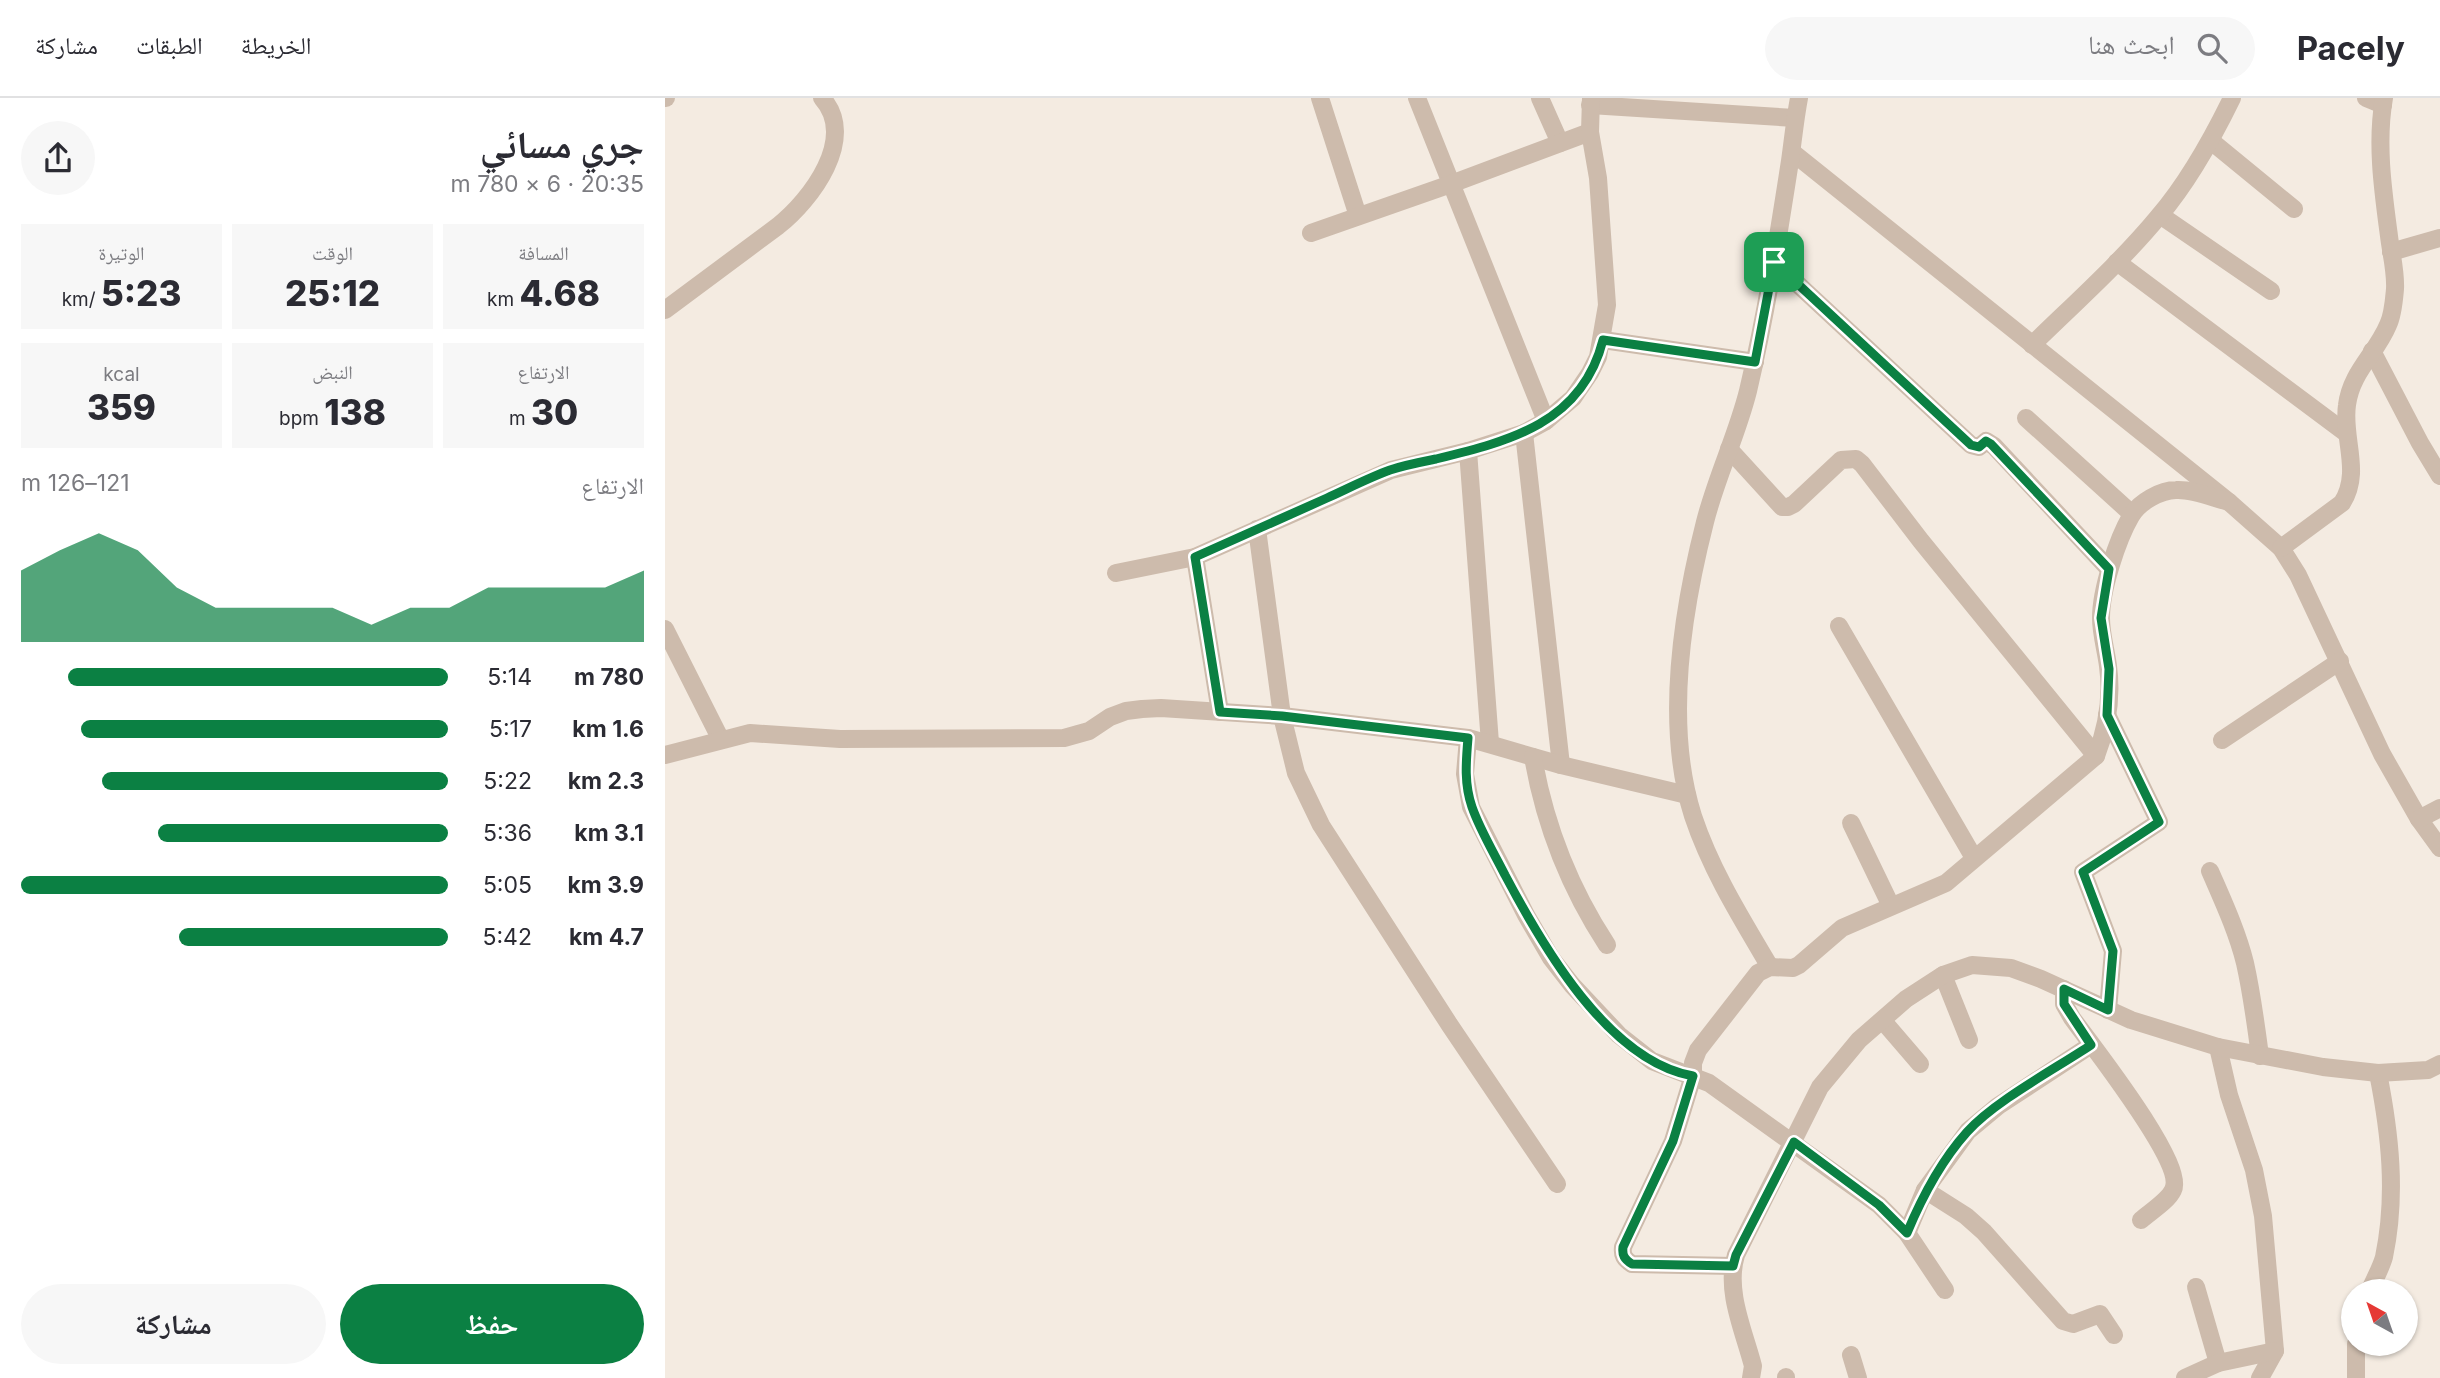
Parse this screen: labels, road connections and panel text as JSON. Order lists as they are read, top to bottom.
{
  "north": "top left",
  "page": {
    "header": "Pacely",
    "search": "ابحث هنا",
    "nav": ["الخريطة", "الطبقات", "مشاركة"],
    "heading": ["جري مسائي", "20:35 · 6 × 780 m"],
    "stats": [
      ["المسافة", "4.68 km"],
      ["الوقت", "25:12"],
      ["الوتيرة", "5:23 /km"],
      ["الارتفاع", "30 m"],
      ["النبض", "138 bpm"],
      ["kcal", "359"]
    ],
    "chart": ["الارتفاع", "121–126 m"],
    "list": [
      {
        "name": "780 m",
        "note": "5:14"
      },
      {
        "name": "1.6 km",
        "note": "5:17"
      },
      {
        "name": "2.3 km",
        "note": "5:22"
      },
      {
        "name": "3.1 km",
        "note": "5:36"
      },
      {
        "name": "3.9 km",
        "note": "5:05"
      },
      {
        "name": "4.7 km",
        "note": "5:42"
      }
    ],
    "buttons": ["حفظ", "مشاركة"]
  }
}
